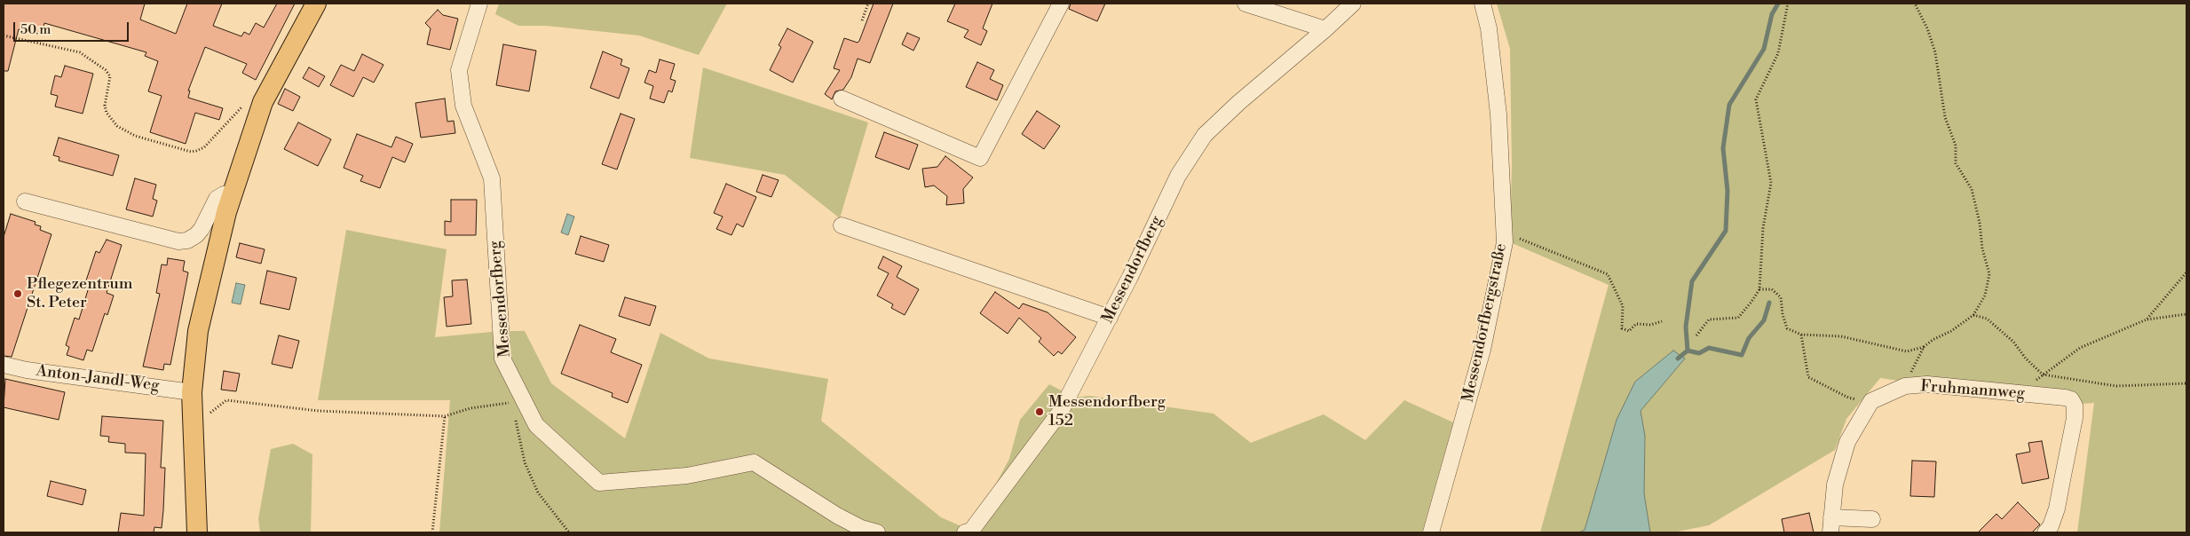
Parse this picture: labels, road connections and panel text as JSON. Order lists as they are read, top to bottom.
{
  "streets": {
    "street": [
      "Messendorfberg",
      "Messendorfbergstraße",
      "Anton-Jandl-Weg",
      "Fruhmannweg"
    ]
  },
  "places": ["Pflegezentrum St. Peter", "Messendorfberg 152"],
  "scale_bar": "50 m"
}
